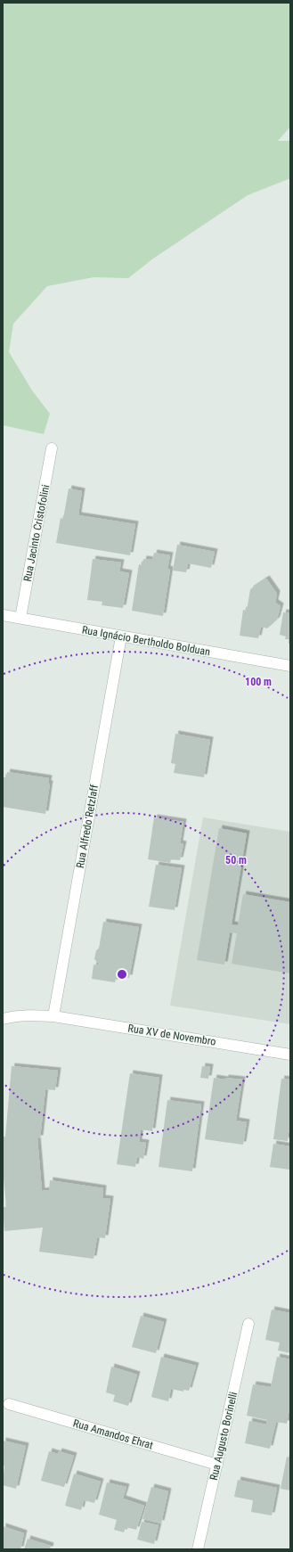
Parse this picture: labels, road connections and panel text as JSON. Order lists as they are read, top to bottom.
{
  "streets": {
    "street": [
      "Rua Jacinto Cristofolini",
      "Rua Ignácio Bertholdo Bolduan",
      "Rua Alfredo Retzlaff",
      "Rua XV de Novembro",
      "Rua Amandos Ehrat",
      "Rua Augusto Borinelli"
    ]
  },
  "crossings": [
    ["Rua Jacinto Cristofolini", "Rua Ignácio Bertholdo Bolduan"],
    ["Rua Ignácio Bertholdo Bolduan", "Rua Alfredo Retzlaff"],
    ["Rua Alfredo Retzlaff", "Rua XV de Novembro"],
    ["Rua Amandos Ehrat", "Rua Augusto Borinelli"]
  ],
  "rings": ["100 m", "50 m"]
}
